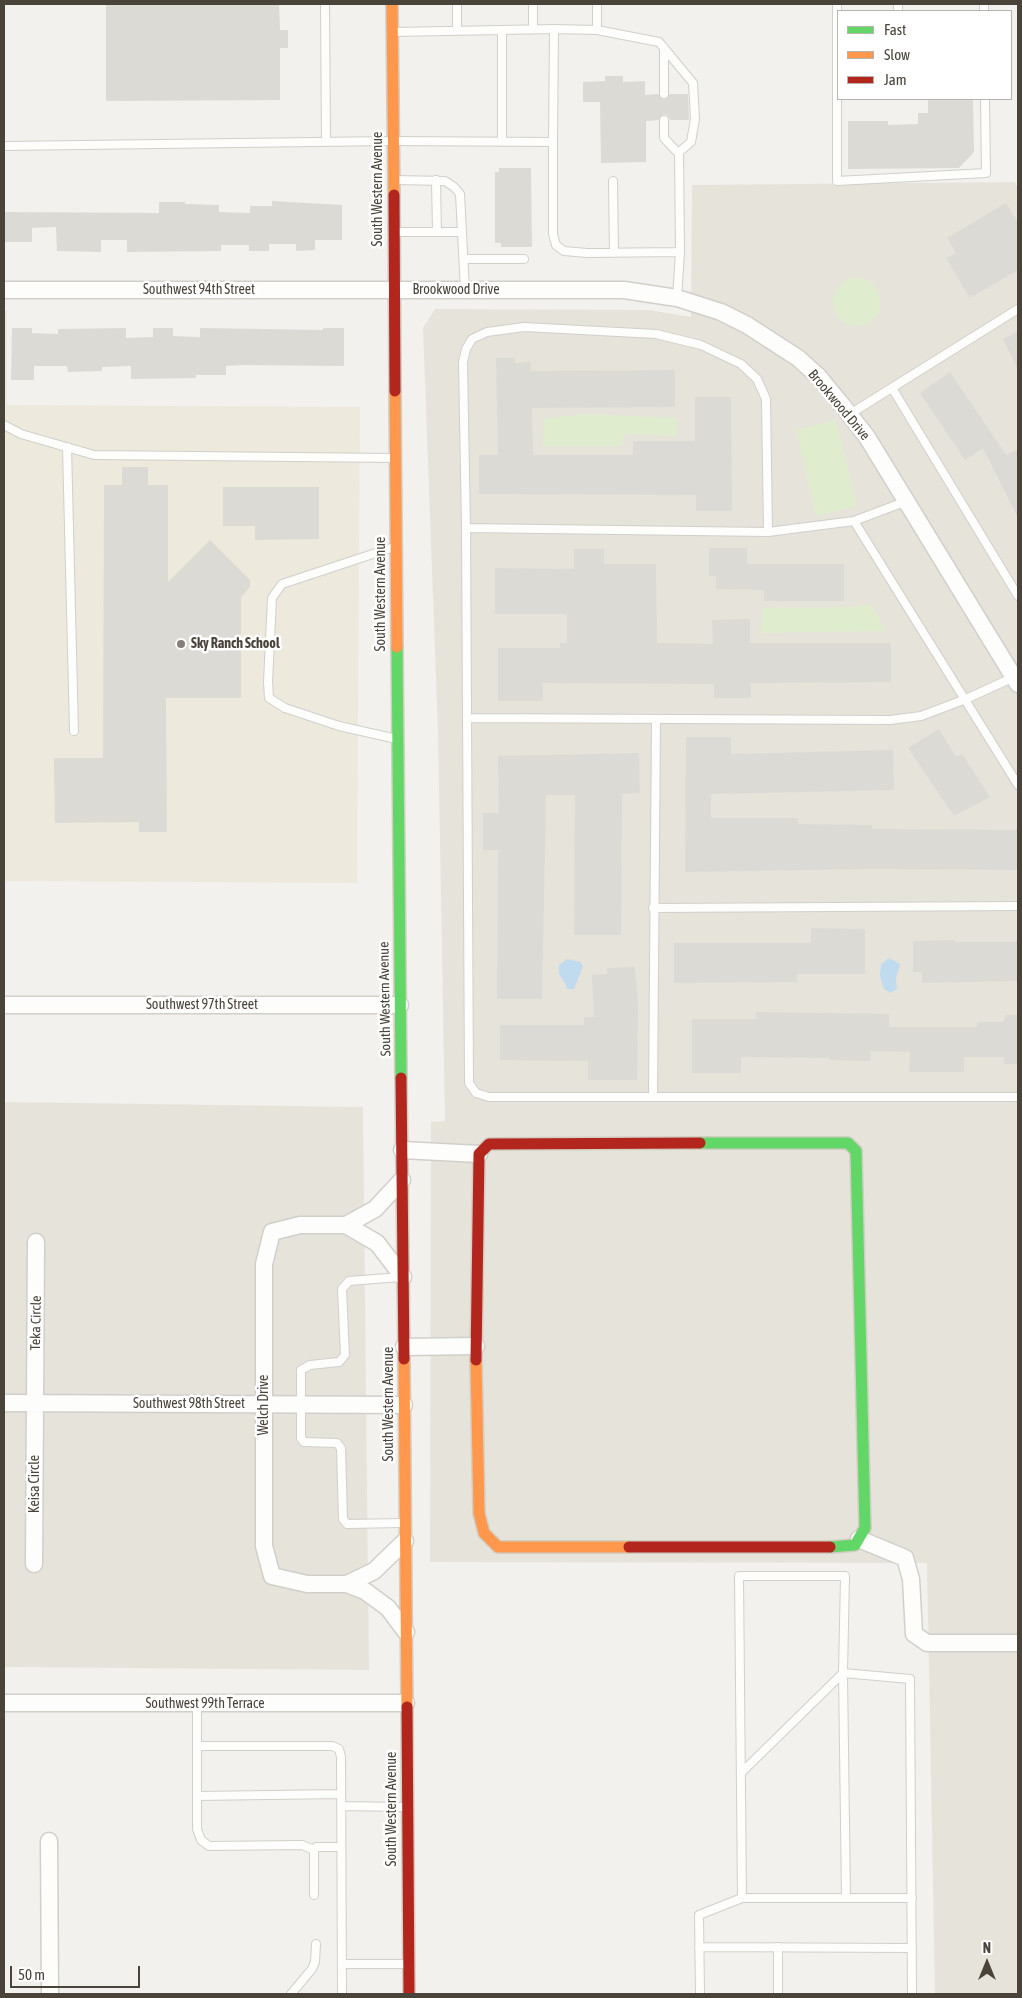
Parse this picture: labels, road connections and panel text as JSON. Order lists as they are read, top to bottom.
{
  "streets": {
    "main road": ["South Western Avenue"],
    "street": [
      "Southwest 94th Street",
      "Brookwood Drive",
      "Southwest 97th Street",
      "Teka Circle",
      "Southwest 98th Street",
      "Welch Drive",
      "Keisa Circle",
      "Southwest 99th Terrace"
    ]
  },
  "crossings": [
    ["South Western Avenue", "Southwest 94th Street"],
    ["South Western Avenue", "Brookwood Drive"],
    ["South Western Avenue", "Southwest 97th Street"],
    ["South Western Avenue", "Southwest 98th Street"],
    ["South Western Avenue", "Welch Drive"],
    ["South Western Avenue", "Southwest 99th Terrace"],
    ["Southwest 94th Street", "Brookwood Drive"],
    ["Teka Circle", "Southwest 98th Street"],
    ["Teka Circle", "Keisa Circle"],
    ["Southwest 98th Street", "Welch Drive"],
    ["Southwest 98th Street", "Keisa Circle"]
  ],
  "places": ["Sky Ranch School"],
  "legend": ["Fast", "Slow", "Jam"],
  "scale_bar": "50 m",
  "north": "top"
}
